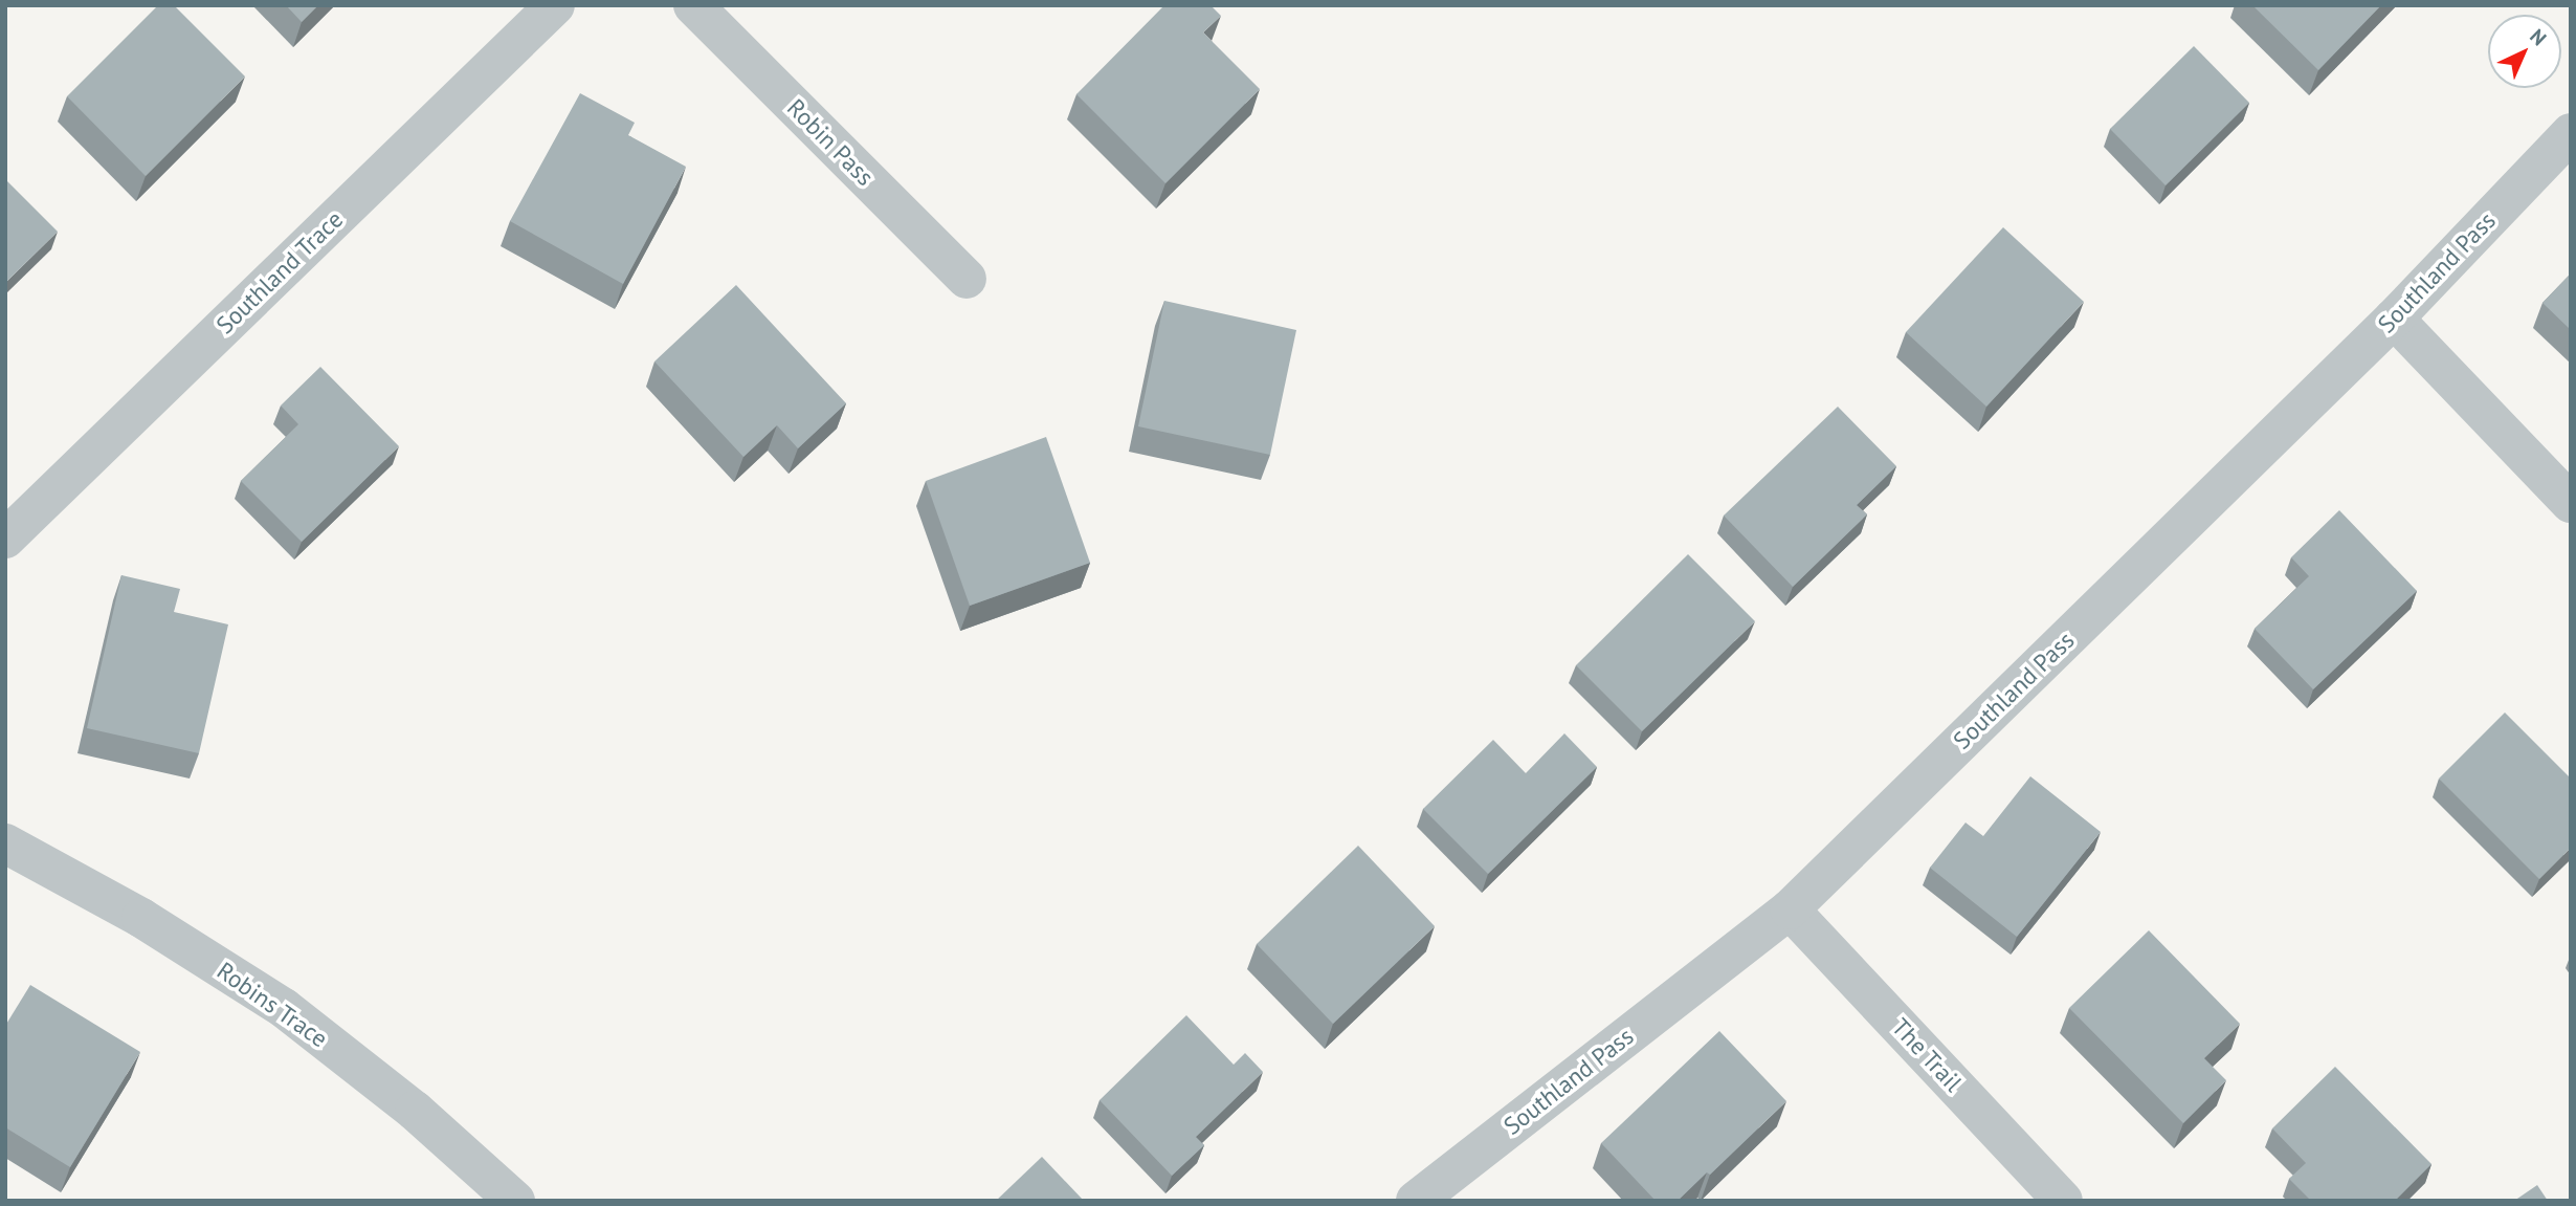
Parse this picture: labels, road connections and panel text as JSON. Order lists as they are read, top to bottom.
{
  "streets": {
    "street": [
      "Robin Pass",
      "Southland Trace",
      "Southland Pass",
      "Robins Trace",
      "The Trail"
    ]
  },
  "crossings": [
    ["Southland Pass", "The Trail"]
  ],
  "north": "top right"
}
